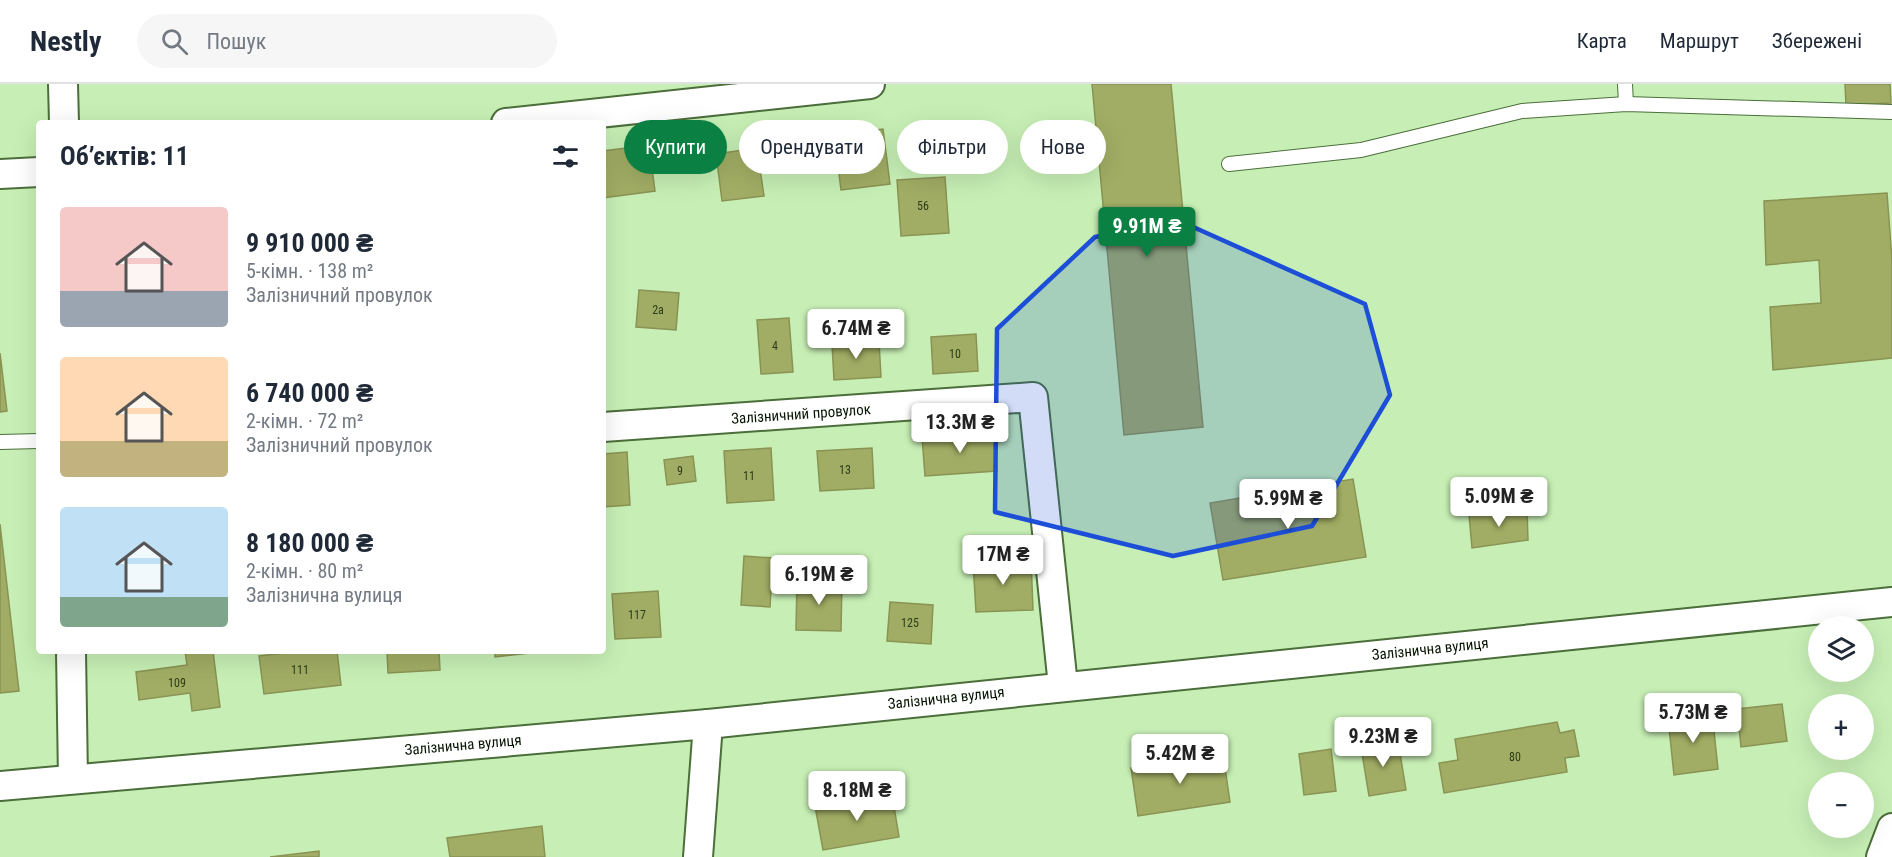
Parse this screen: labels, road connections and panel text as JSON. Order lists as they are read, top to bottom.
{
  "streets": {
    "street": ["Залізничний провулок", "Залізнична вулиця"]
  },
  "crossings": [
    ["Залізничний провулок", "Залізнична вулиця"]
  ],
  "house_numbers": [
    "56",
    "2а",
    "4",
    "10",
    "13",
    "9",
    "11",
    "117",
    "125",
    "111",
    "109",
    "80"
  ],
  "page": {
    "header": "Nestly",
    "search": "Пошук",
    "nav": ["Карта", "Маршрут", "Збережені"],
    "chip": [
      "Купити",
      "Орендувати",
      "Фільтри",
      "Нове"
    ],
    "heading": "Об’єктів: 11",
    "list": [
      {
        "name": "9 910 000 ₴",
        "note": "5-кімн. · 138 m² · Залізничний провулок"
      },
      {
        "name": "6 740 000 ₴",
        "note": "2-кімн. · 72 m² · Залізничний провулок"
      },
      {
        "name": "8 180 000 ₴",
        "note": "2-кімн. · 80 m² · Залізнична вулиця"
      }
    ],
    "price": [
      "9.91M ₴",
      "6.74M ₴",
      "13.3M ₴",
      "5.09M ₴",
      "5.99M ₴",
      "17M ₴",
      "6.19M ₴",
      "5.73M ₴",
      "9.23M ₴",
      "5.42M ₴",
      "8.18M ₴"
    ],
    "map_buttons": ["+", "−"]
  }
}
